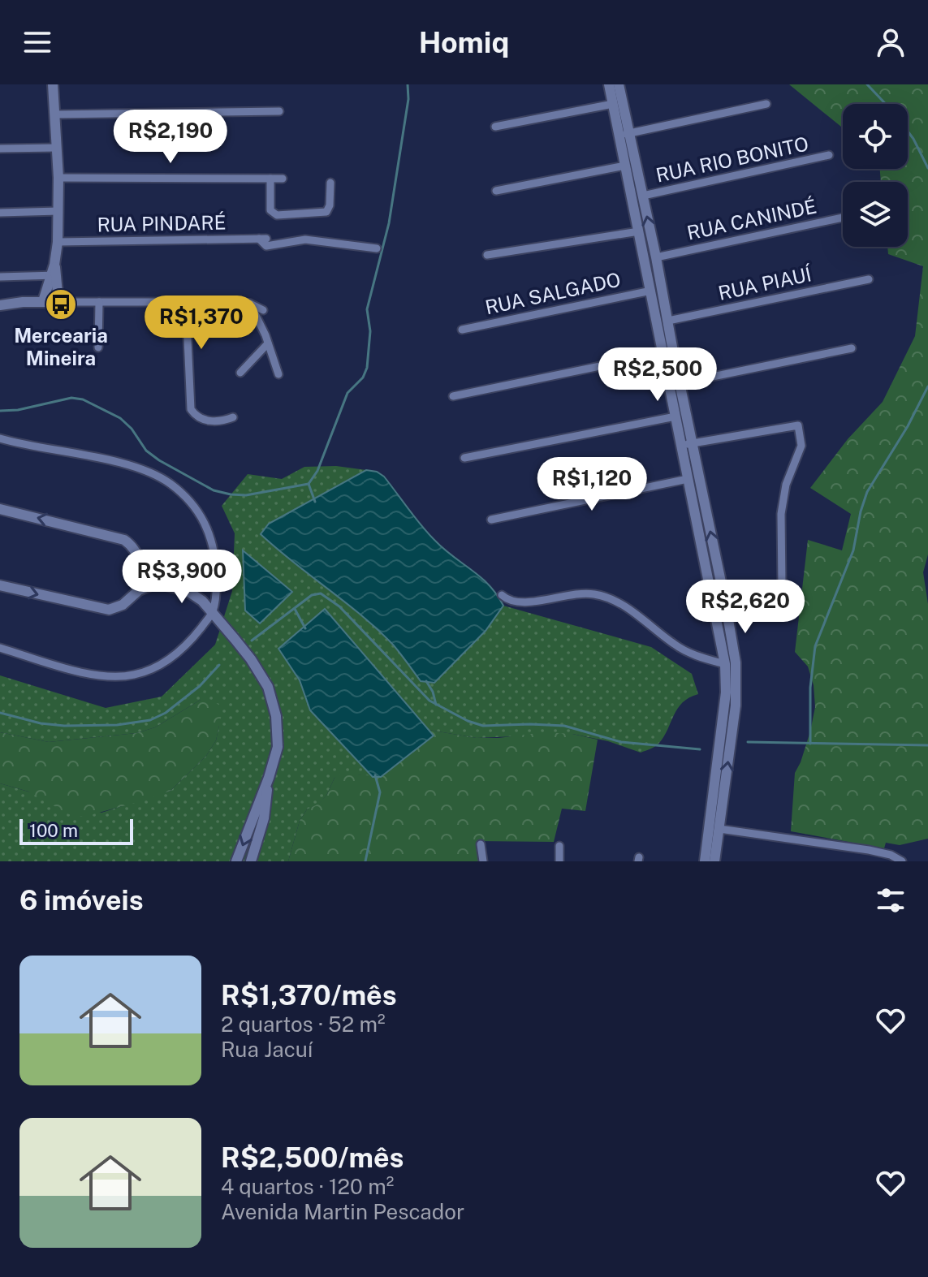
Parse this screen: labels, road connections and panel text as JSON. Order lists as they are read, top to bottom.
{
  "streets": {
    "street": [
      "RUA RIO BONITO",
      "RUA CANINDÉ",
      "RUA PINDARÉ",
      "RUA PIAUÍ",
      "RUA SALGADO"
    ]
  },
  "places": {
    "bus stop": ["Mercearia Mineira"]
  },
  "scale_bar": "100 m",
  "page": {
    "header": "Homiq",
    "price": [
      "R$2,190",
      "R$1,370",
      "R$2,500",
      "R$1,120",
      "R$3,900",
      "R$2,620"
    ],
    "scale": "100 m",
    "heading": "6 imóveis",
    "list": [
      {
        "name": "R$1,370/mês",
        "note": "2 quartos · 52 m² · Rua Jacuí"
      },
      {
        "name": "R$2,500/mês",
        "note": "4 quartos · 120 m² · Avenida Martin Pescador"
      }
    ]
  }
}
